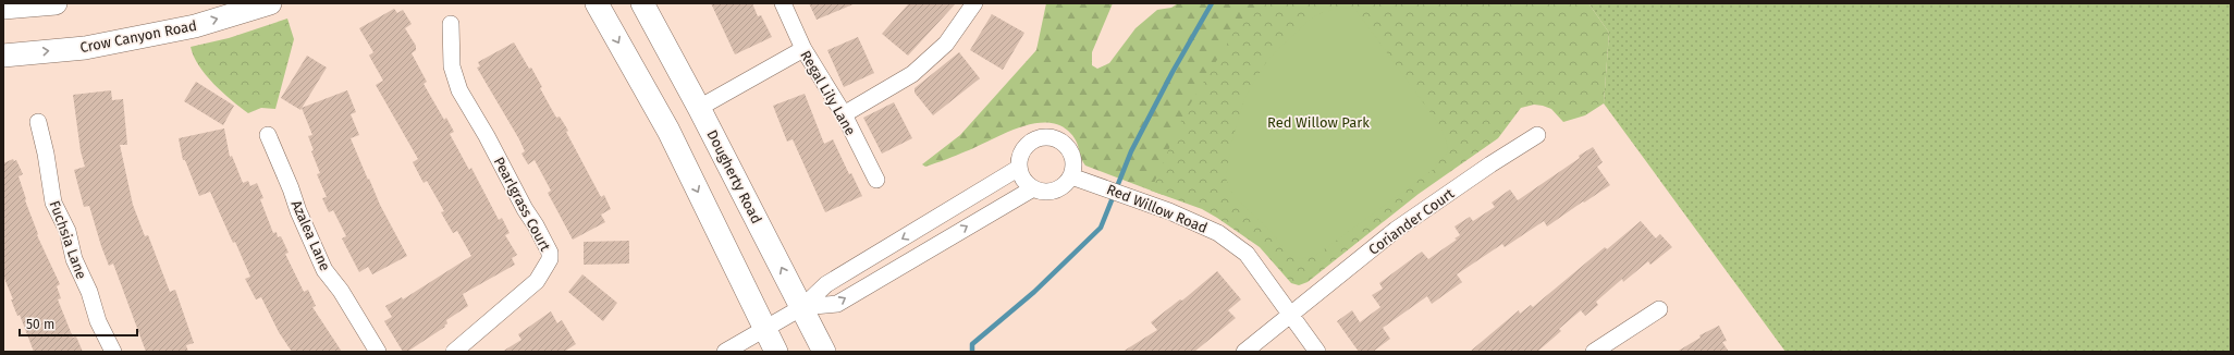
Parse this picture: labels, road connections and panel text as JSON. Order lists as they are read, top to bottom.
{
  "streets": {
    "main road": ["Crow Canyon Road", "Dougherty Road"],
    "street": [
      "Regal Lily Lane",
      "Pearlgrass Court",
      "Red Willow Road",
      "Coriander Court",
      "Azalea Lane",
      "Fuchsia Lane"
    ]
  },
  "crossings": [
    ["Red Willow Road", "Coriander Court"]
  ],
  "one_way": ["Crow Canyon Road"],
  "parks": ["Red Willow Park"],
  "scale_bar": "50 m"
}
